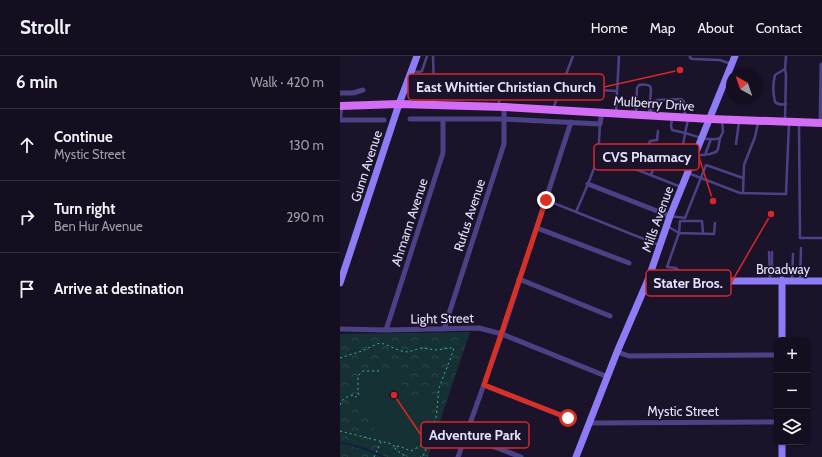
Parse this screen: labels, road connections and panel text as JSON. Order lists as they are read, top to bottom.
{
  "streets": {
    "main road": ["Mulberry Drive"],
    "street": [
      "Gunn Avenue",
      "Rufus Avenue",
      "Mills Avenue",
      "Ahmann Avenue",
      "Broadway",
      "Light Street",
      "Mystic Street"
    ]
  },
  "crossings": [
    ["Mulberry Drive", "Gunn Avenue"],
    ["Mulberry Drive", "Rufus Avenue"],
    ["Mulberry Drive", "Mills Avenue"],
    ["Rufus Avenue", "Light Street"],
    ["Mills Avenue", "Broadway"],
    ["Mills Avenue", "Light Street"],
    ["Mills Avenue", "Mystic Street"],
    ["Ahmann Avenue", "Light Street"]
  ],
  "places": [
    "East Whittier Christian Church",
    "CVS Pharmacy",
    "Stater Bros.",
    "Adventure Park"
  ],
  "north": "top left",
  "page": {
    "header": "Strollr",
    "nav": [
      "Home",
      "Map",
      "About",
      "Contact"
    ],
    "heading": ["6 min", "Walk · 420 m"],
    "list": [
      ["Continue", "Mystic Street", "130 m"],
      ["Turn right", "Ben Hur Avenue", "290 m"],
      "Arrive at destination"
    ],
    "map_buttons": ["+", "−"]
  }
}
